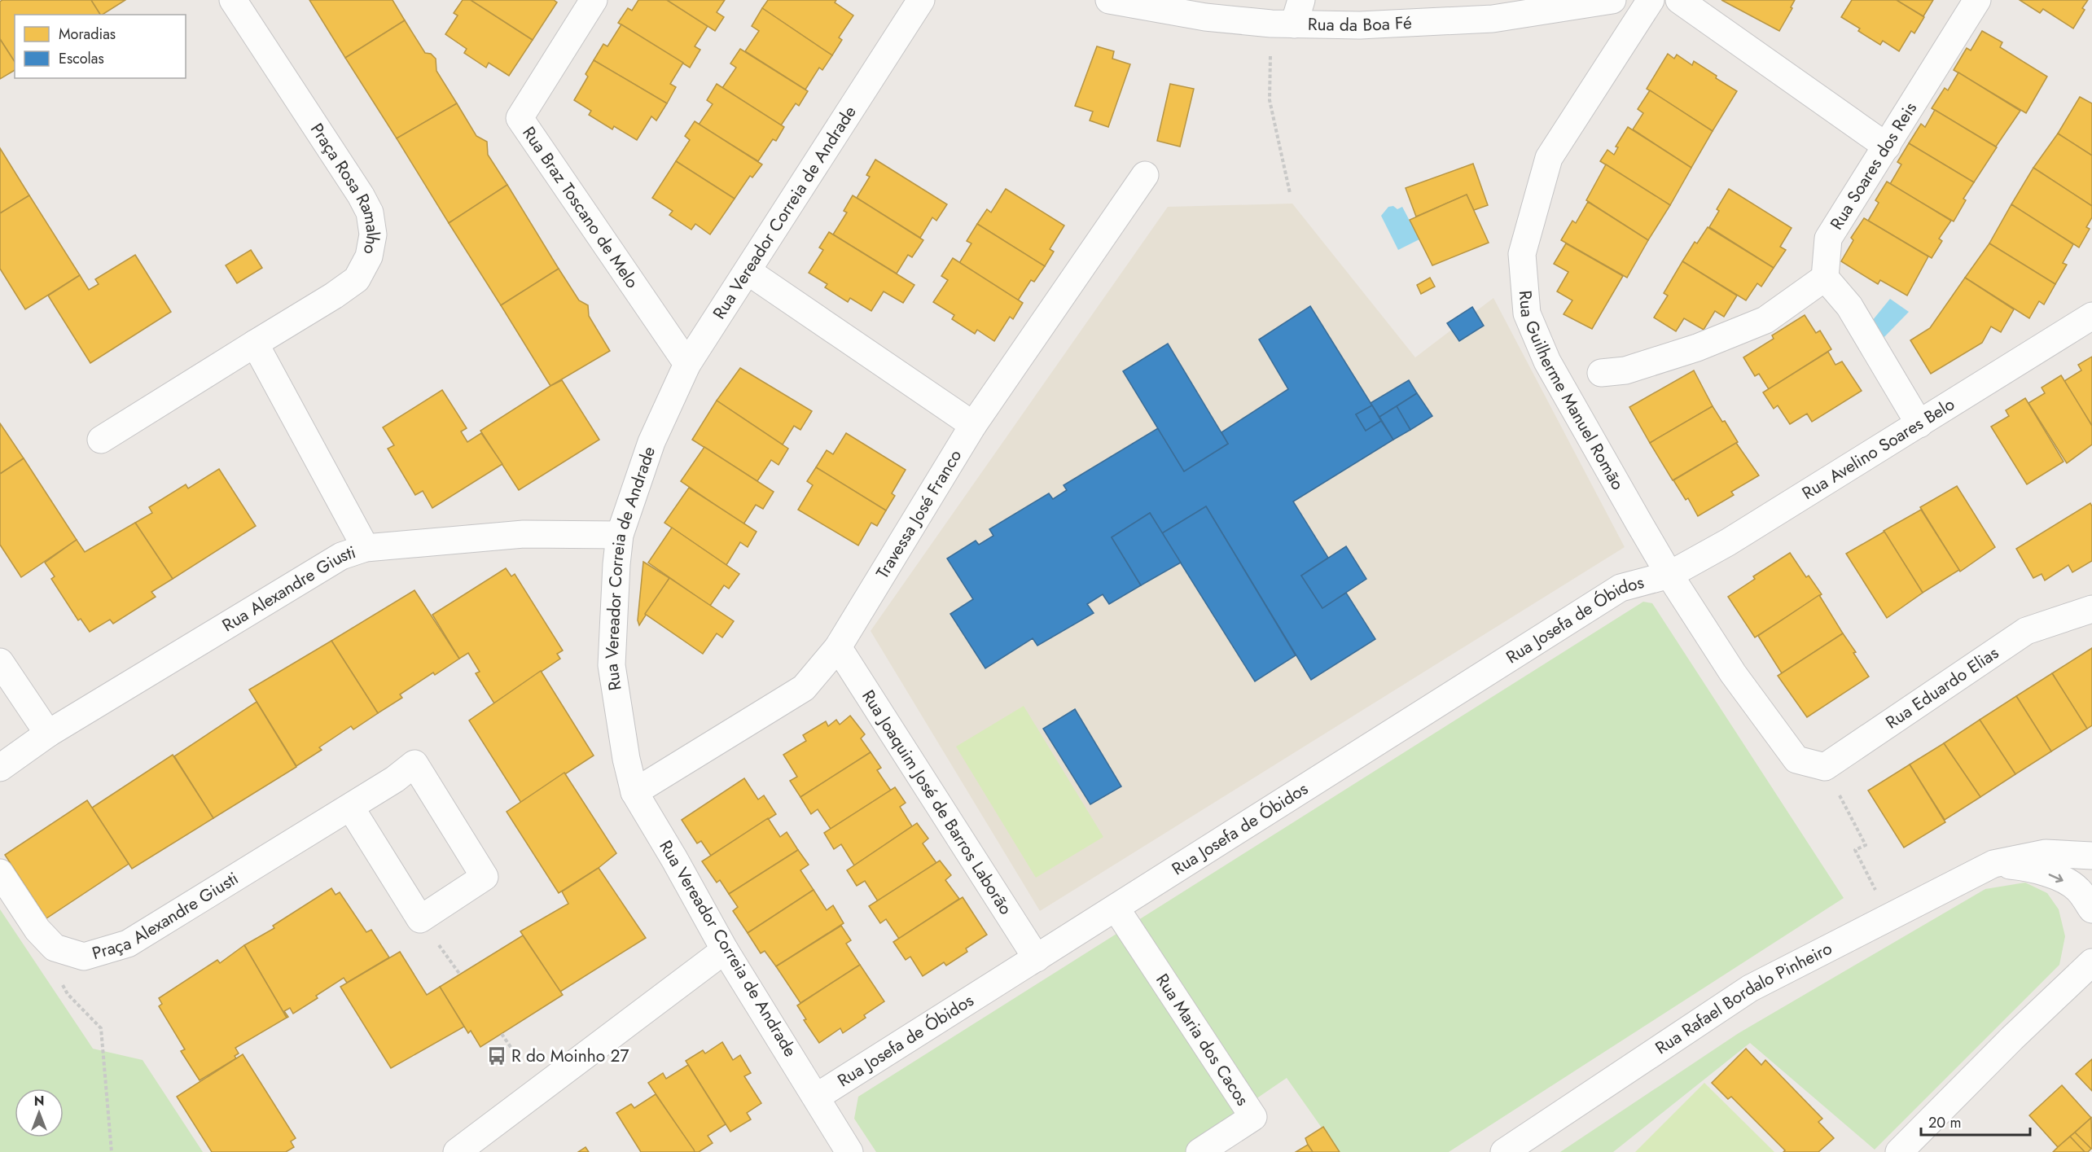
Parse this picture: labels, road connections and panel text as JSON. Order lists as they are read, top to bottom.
{
  "streets": {
    "street": [
      "Rua da Boa Fé",
      "Rua Soares dos Reis",
      "Praça Rosa Ramalho",
      "Rua Braz Toscano de Melo",
      "Rua Vereador Correia de Andrade",
      "Rua Guilherme Manuel Romão",
      "Rua Avelino Soares Belo",
      "Travessa José Franco",
      "Rua Alexandre Giusti",
      "Rua Josefa de Óbidos",
      "Rua Eduardo Elias",
      "Rua Joaquim José de Barros Laborão",
      "Praça Alexandre Giusti",
      "Rua Rafael Bordalo Pinheiro",
      "Rua Maria dos Cacos"
    ]
  },
  "crossings": [
    ["Rua Braz Toscano de Melo", "Rua Vereador Correia de Andrade"],
    ["Rua Vereador Correia de Andrade", "Travessa José Franco"],
    ["Rua Vereador Correia de Andrade", "Rua Alexandre Giusti"],
    ["Rua Vereador Correia de Andrade", "Rua Josefa de Óbidos"],
    ["Rua Guilherme Manuel Romão", "Rua Avelino Soares Belo"],
    ["Rua Guilherme Manuel Romão", "Rua Josefa de Óbidos"],
    ["Rua Guilherme Manuel Romão", "Rua Eduardo Elias"],
    ["Rua Avelino Soares Belo", "Rua Josefa de Óbidos"],
    ["Travessa José Franco", "Rua Joaquim José de Barros Laborão"],
    ["Rua Josefa de Óbidos", "Rua Joaquim José de Barros Laborão"],
    ["Rua Josefa de Óbidos", "Rua Maria dos Cacos"]
  ],
  "places": {
    "bus stop": ["R do Moinho 27"]
  },
  "legend": ["Moradias", "Escolas"],
  "scale_bar": "20 m",
  "north": "top"
}
